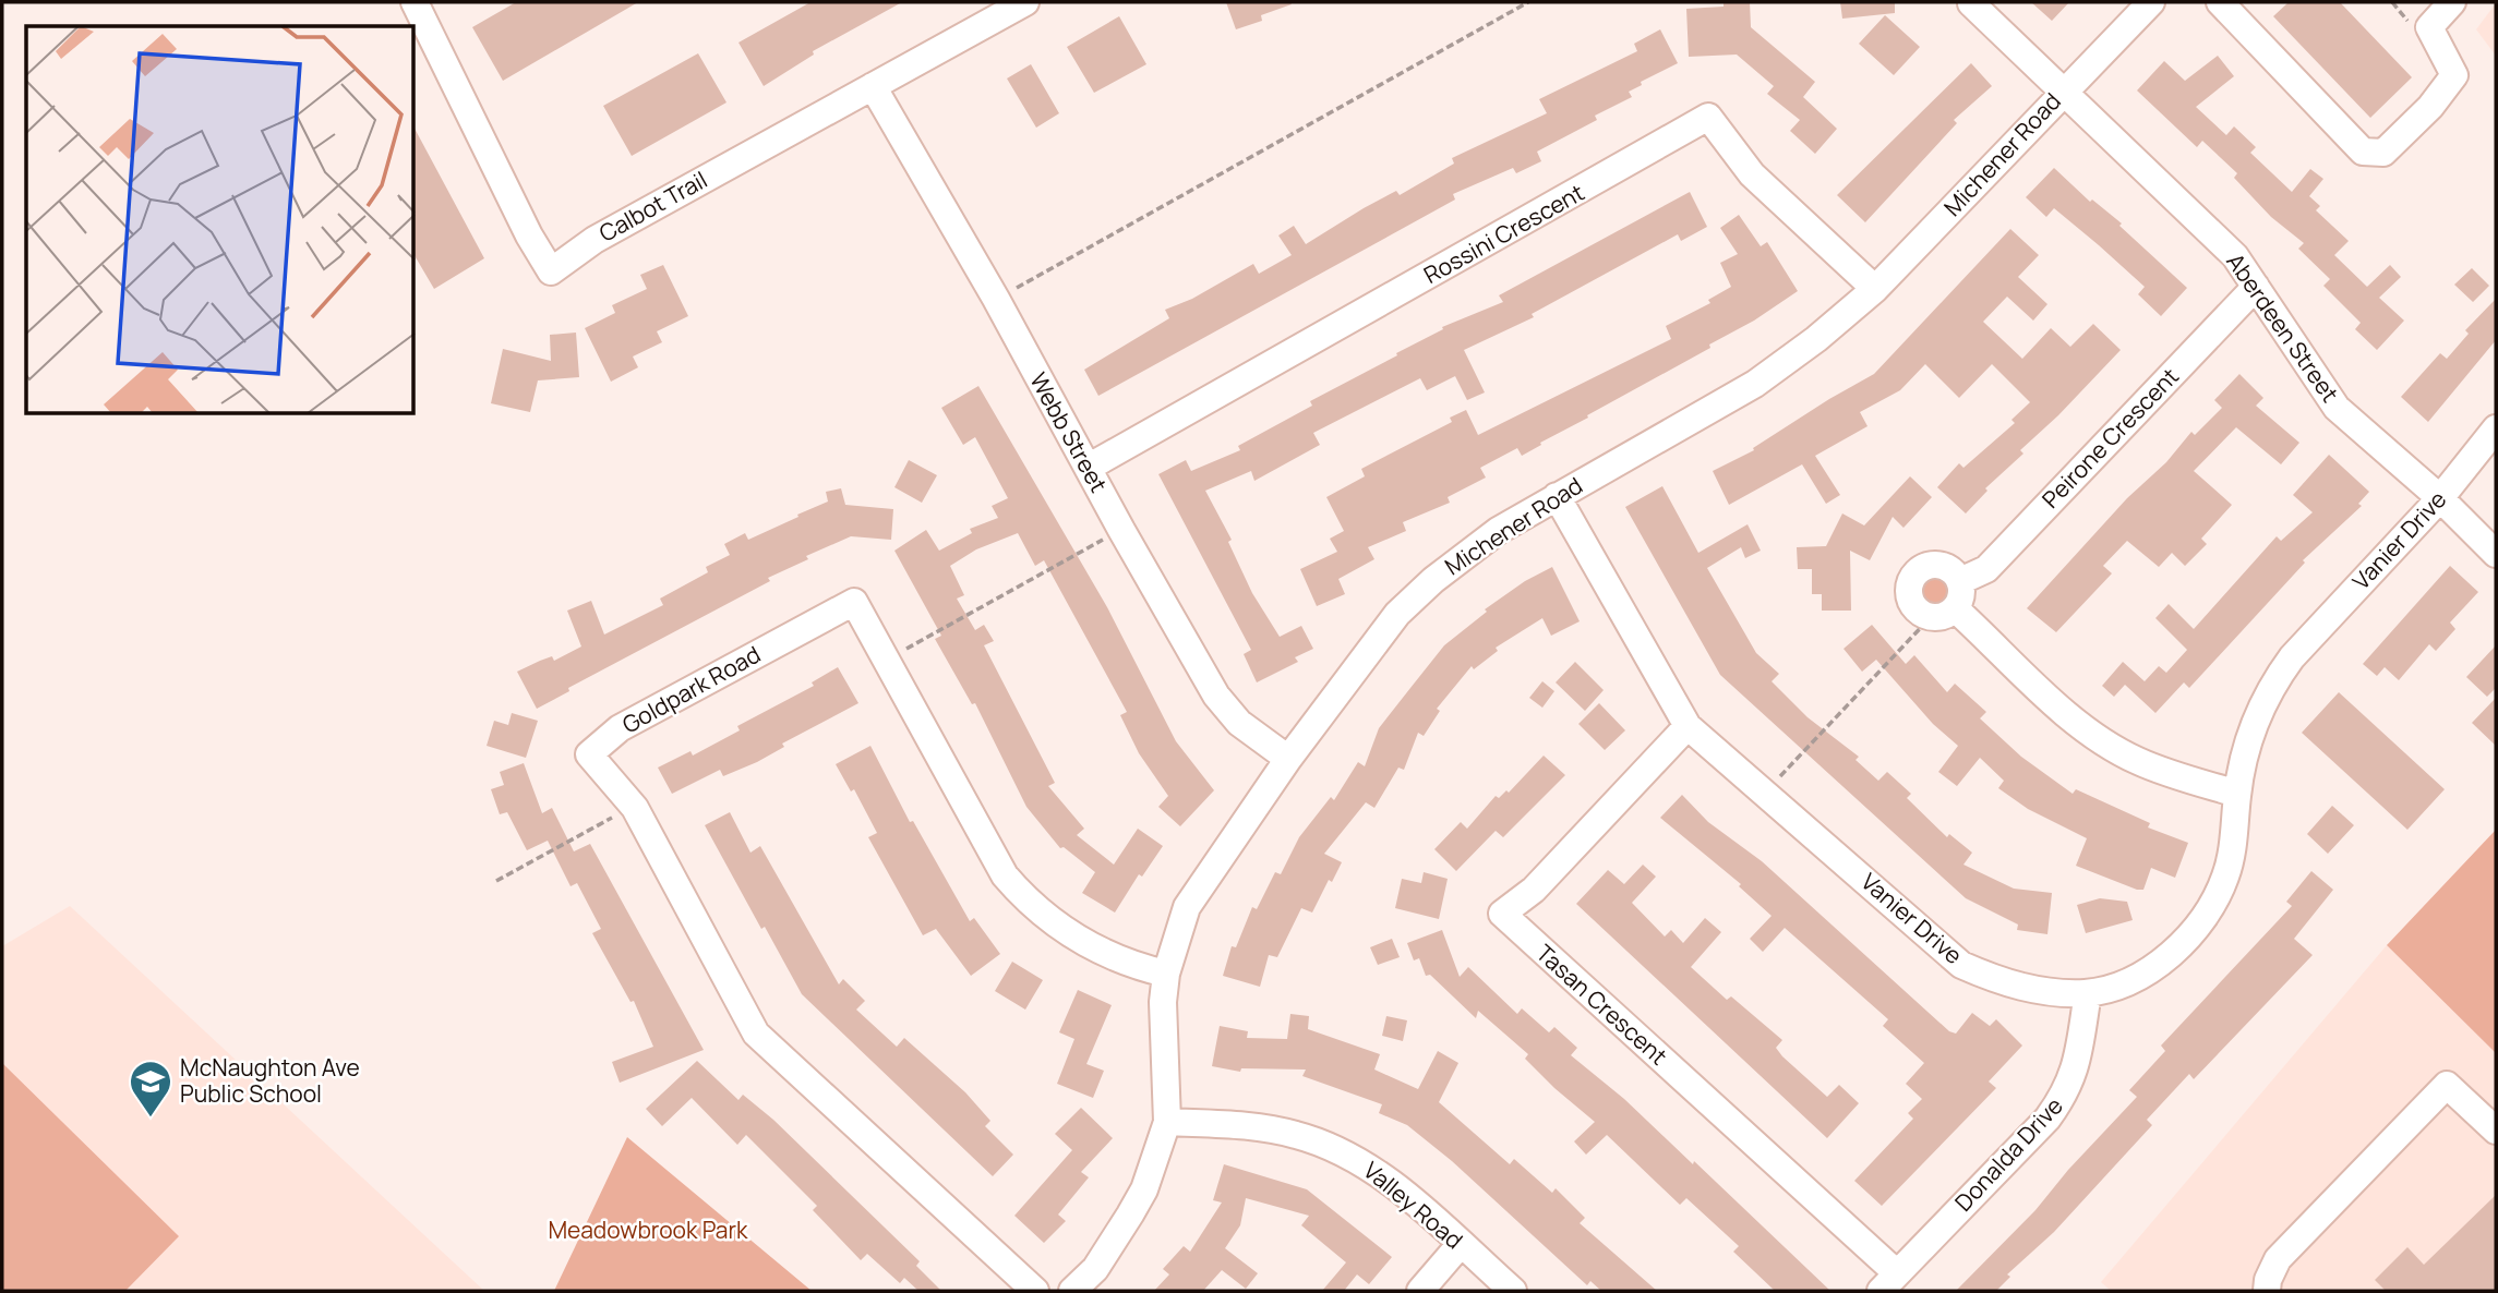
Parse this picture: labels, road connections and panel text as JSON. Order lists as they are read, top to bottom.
{
  "streets": {
    "street": [
      "Michener Road",
      "Calbot Trail",
      "Rossini Crescent",
      "Aberdeen Street",
      "Webb Street",
      "Peirone Crescent",
      "Vanier Drive",
      "Goldpark Road",
      "Tasan Crescent",
      "Donalda Drive",
      "Valley Road"
    ]
  },
  "crossings": [
    ["Michener Road", "Rossini Crescent"],
    ["Michener Road", "Aberdeen Street"],
    ["Michener Road", "Webb Street"],
    ["Michener Road", "Vanier Drive"],
    ["Michener Road", "Goldpark Road"],
    ["Michener Road", "Valley Road"],
    ["Calbot Trail", "Webb Street"],
    ["Rossini Crescent", "Webb Street"],
    ["Aberdeen Street", "Peirone Crescent"],
    ["Aberdeen Street", "Vanier Drive"],
    ["Vanier Drive", "Tasan Crescent"],
    ["Vanier Drive", "Donalda Drive"],
    ["Tasan Crescent", "Donalda Drive"]
  ],
  "parks": ["Meadowbrook Park"],
  "places": {
    "school or university": ["McNaughton Ave Public School"]
  }
}
